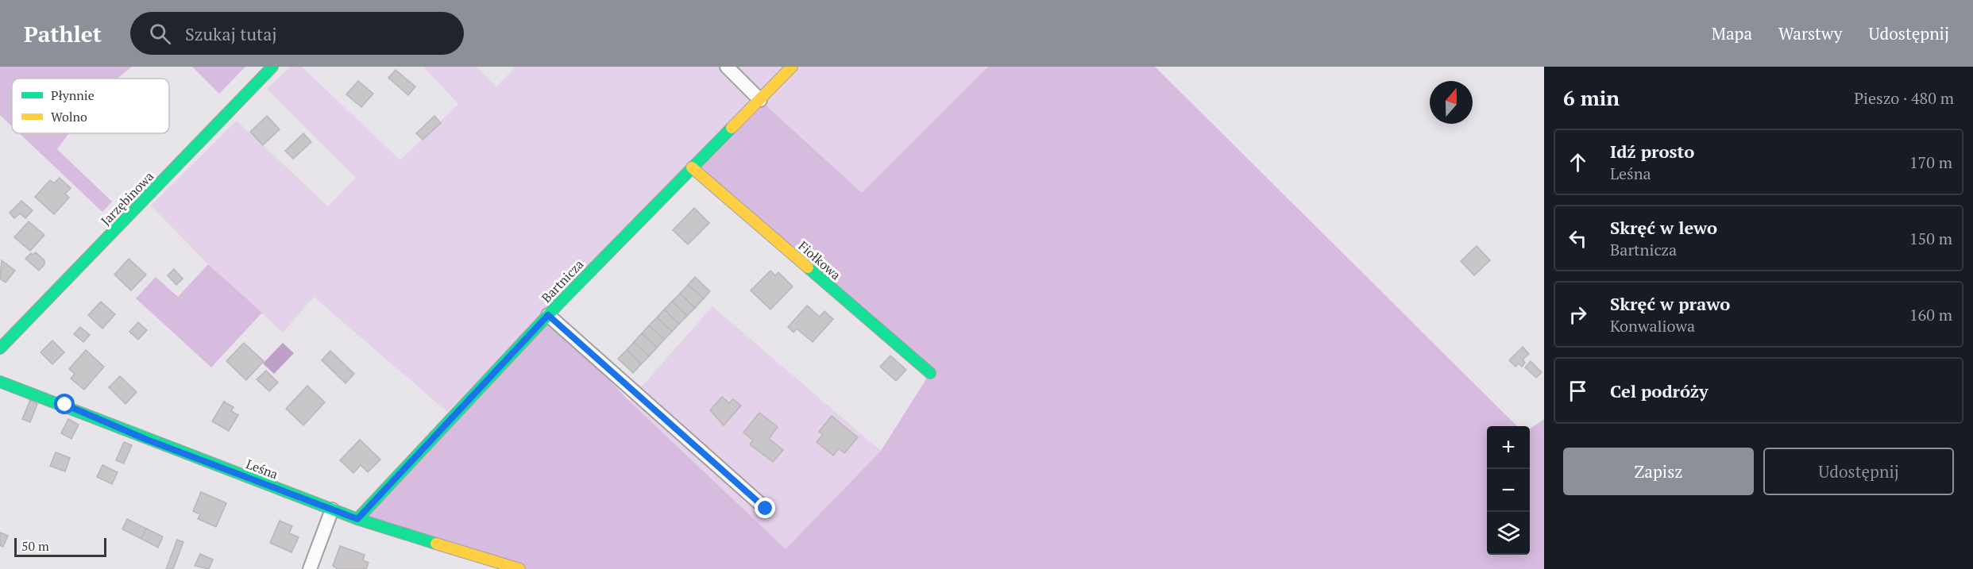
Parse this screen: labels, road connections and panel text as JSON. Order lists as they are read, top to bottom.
{
  "streets": {
    "street": [
      "Jarzębinowa",
      "Fiołkowa",
      "Bartnicza",
      "Leśna"
    ]
  },
  "crossings": [
    ["Fiołkowa", "Bartnicza"],
    ["Bartnicza", "Leśna"]
  ],
  "legend": ["Płynnie", "Wolno"],
  "scale_bar": "50 m",
  "north": "top",
  "page": {
    "header": "Pathlet",
    "search": "Szukaj tutaj",
    "nav": ["Mapa", "Warstwy", "Udostępnij"],
    "heading": ["6 min", "Pieszo · 480 m"],
    "list": [
      ["Idź prosto", "Leśna", "170 m"],
      ["Skręć w lewo", "Bartnicza", "150 m"],
      ["Skręć w prawo", "Konwaliowa", "160 m"],
      "Cel podróży"
    ],
    "map_buttons": ["+", "−"],
    "buttons": ["Zapisz", "Udostępnij"],
    "scale": "50 m"
  }
}
